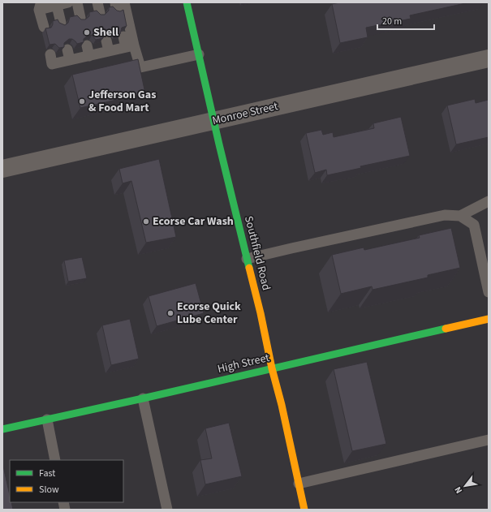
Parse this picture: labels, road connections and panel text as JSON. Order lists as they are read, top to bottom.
{
  "streets": {
    "main road": ["Southfield Road", "High Street"],
    "street": ["Monroe Street"]
  },
  "crossings": [
    ["Monroe Street", "Southfield Road"],
    ["Southfield Road", "High Street"]
  ],
  "places": [
    "Shell",
    "Jefferson Gas & Food Mart",
    "Ecorse Car Wash",
    "Ecorse Quick Lube Center"
  ],
  "legend": ["Fast", "Slow"],
  "scale_bar": "20 m",
  "north": "bottom left"
}
